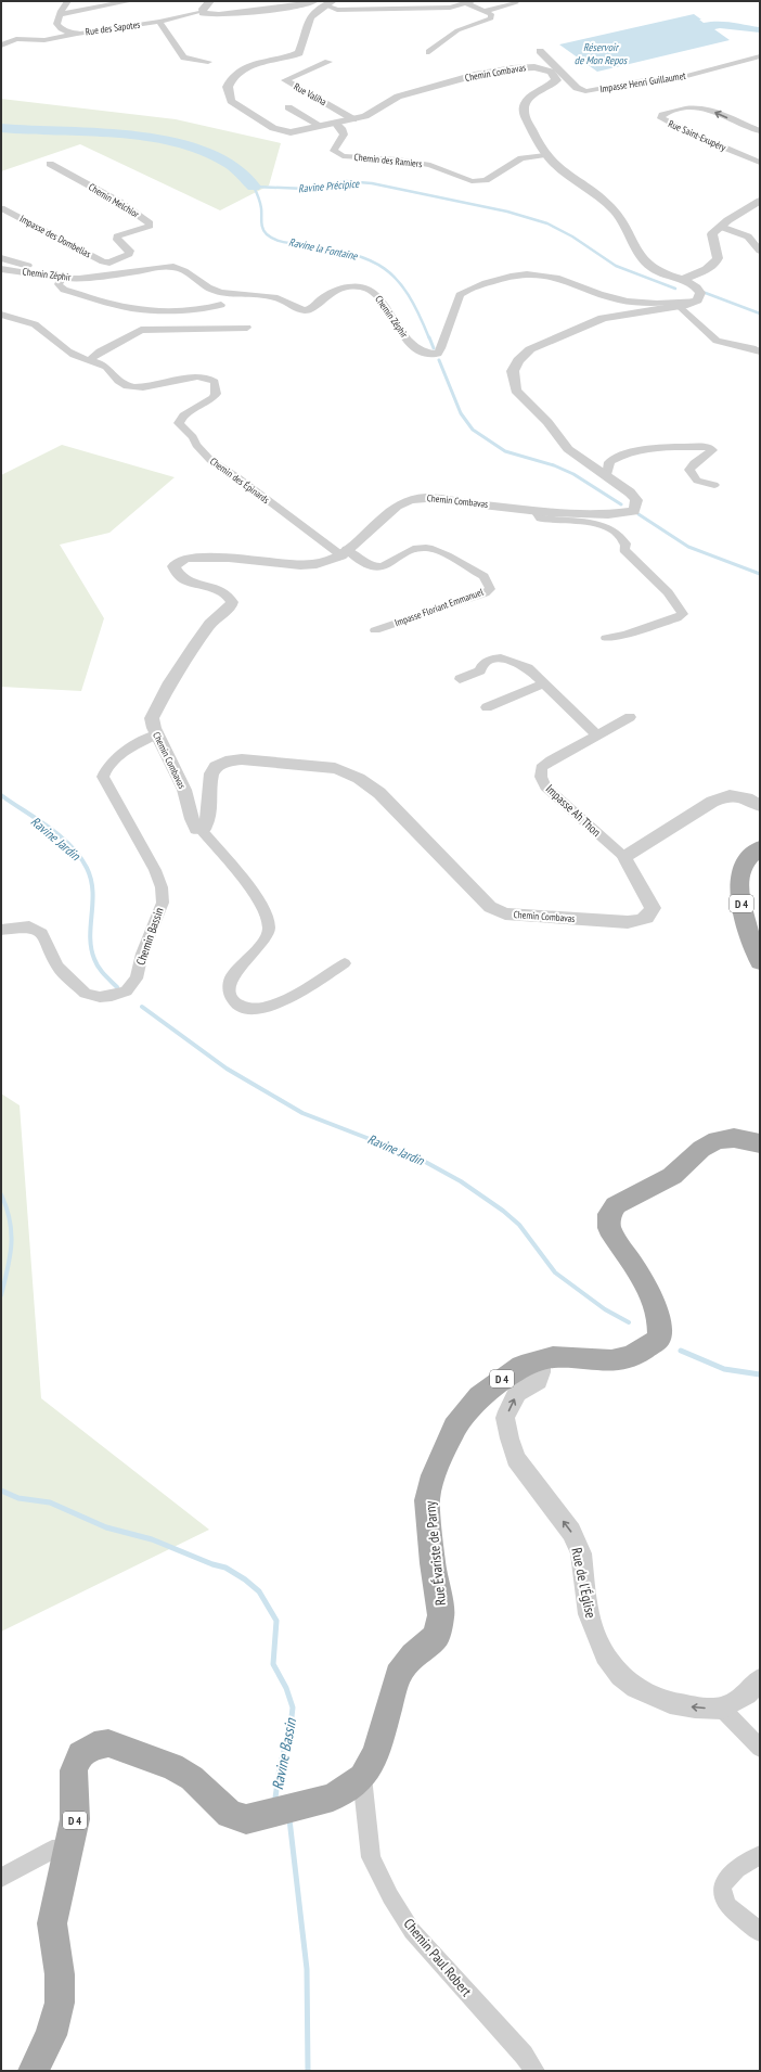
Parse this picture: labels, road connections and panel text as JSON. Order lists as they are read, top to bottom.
{
  "streets": {
    "main road": ["D 4", "Rue Évariste de Parny"],
    "street": [
      "Rue des Sapotes",
      "Chemin Combavas",
      "Impasse Henri Guillaumet",
      "Rue Valiha",
      "Rue Saint-Exupéry",
      "Chemin des Ramiers",
      "Chemin Melchior",
      "Impasse des Dombelias",
      "Chemin Zéphir",
      "Chemin des Épinards",
      "Impasse Floriant Emmanuel",
      "Impasse Ah Thon",
      "Chemin Bassin",
      "Rue de l'Église",
      "Chemin Paul Robert"
    ]
  },
  "crossings": [
    ["Chemin Combavas", "Rue Valiha"],
    ["Chemin Combavas", "Chemin des Ramiers"],
    ["Chemin Combavas", "Chemin Zéphir"],
    ["Chemin Combavas", "Chemin des Épinards"],
    ["Chemin Combavas", "Impasse Floriant Emmanuel"],
    ["Chemin Combavas", "Impasse Ah Thon"],
    ["Chemin Combavas", "Chemin Bassin"],
    ["Chemin Melchior", "Impasse des Dombelias"],
    ["Chemin des Épinards", "Impasse Floriant Emmanuel"],
    ["Rue Évariste de Parny", "Rue de l'Église"],
    ["Rue Évariste de Parny", "Chemin Paul Robert"]
  ],
  "one_way": ["Rue de l'Église"],
  "water": [
    "Réservoir de Mon Repos",
    "Ravine Précipice",
    "Ravine la Fontaine",
    "Ravine Jardin",
    "Ravine Bassin"
  ]
}
